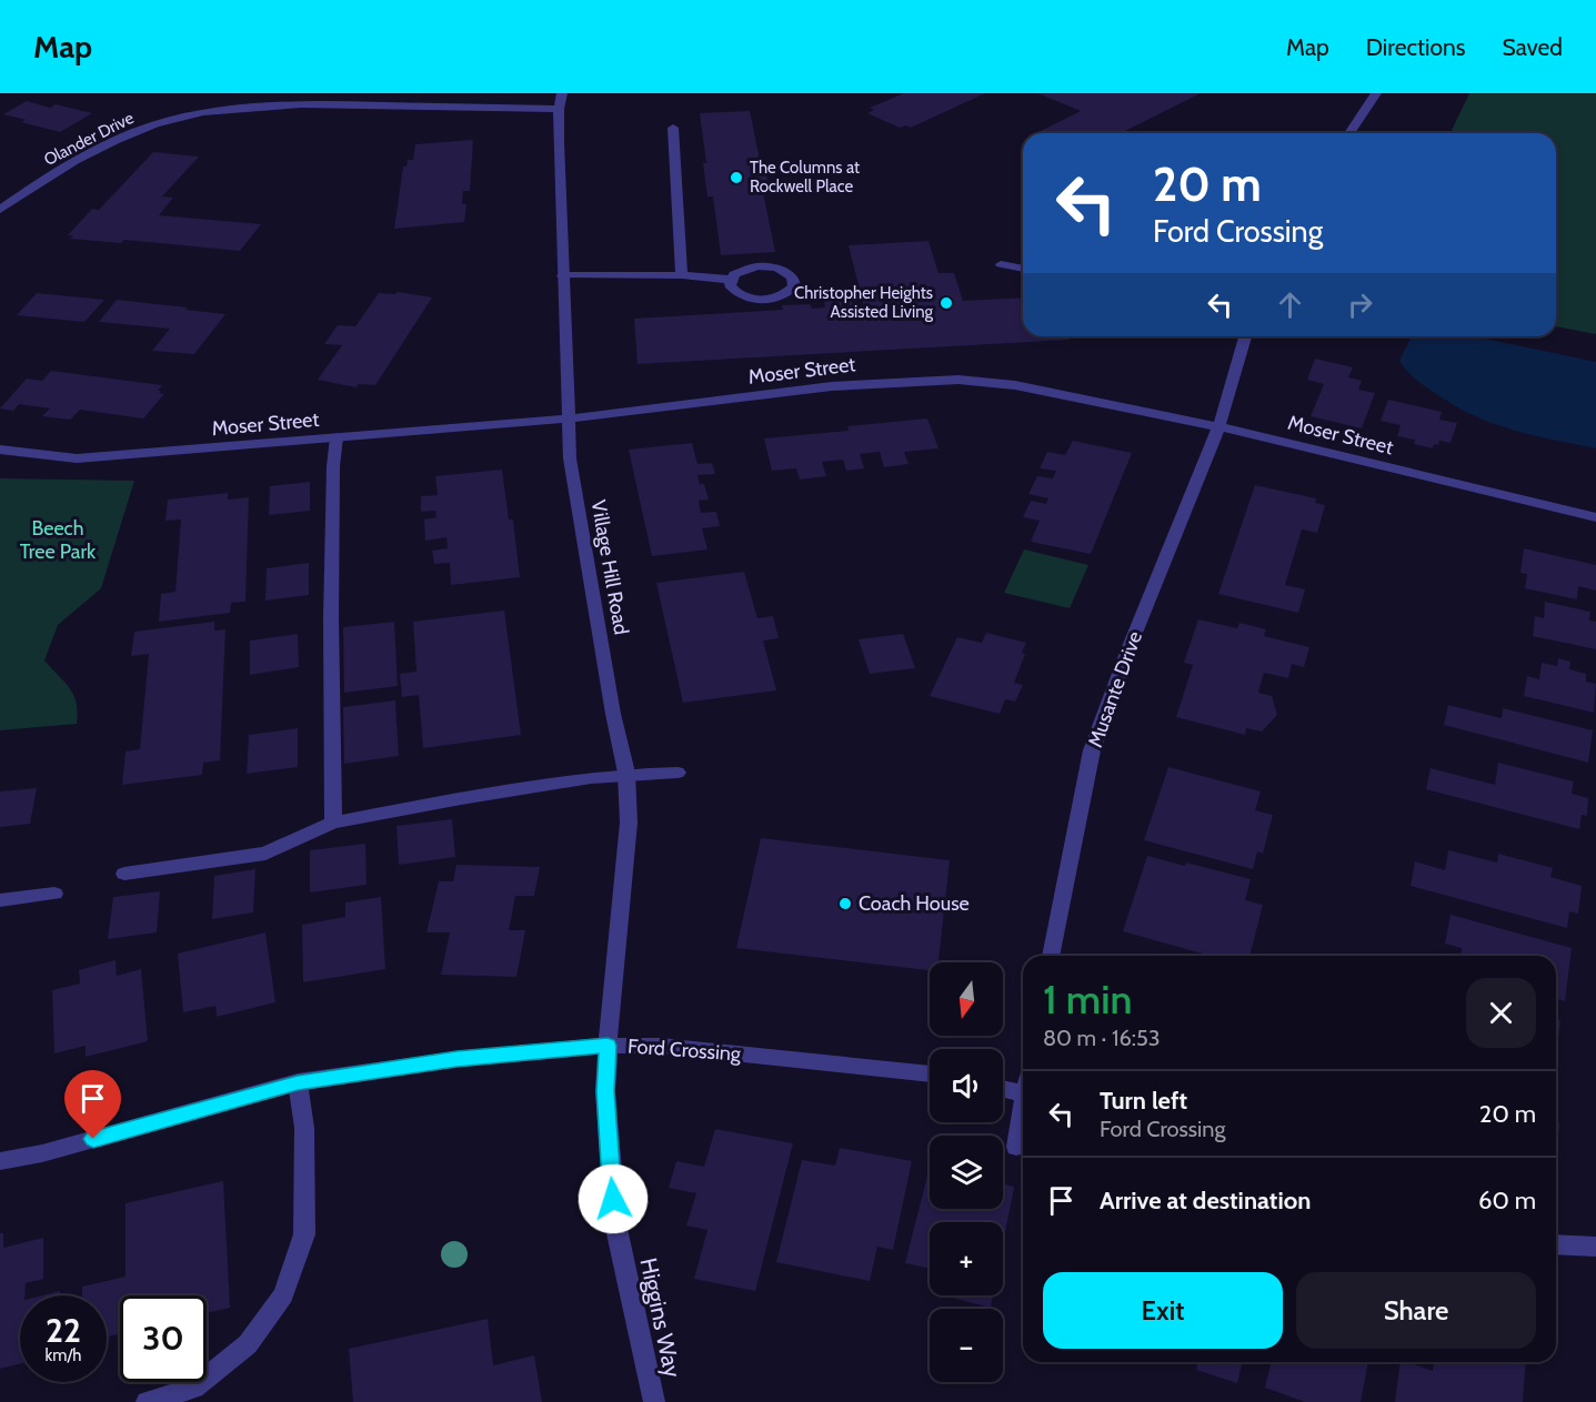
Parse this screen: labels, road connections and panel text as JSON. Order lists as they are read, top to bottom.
{
  "streets": {
    "street": [
      "Olander Drive",
      "Moser Street",
      "Village Hill Road",
      "Musante Drive",
      "Ford Crossing",
      "Higgins Way"
    ]
  },
  "crossings": [
    ["Olander Drive", "Village Hill Road"],
    ["Moser Street", "Village Hill Road"],
    ["Moser Street", "Musante Drive"],
    ["Village Hill Road", "Ford Crossing"],
    ["Village Hill Road", "Higgins Way"],
    ["Ford Crossing", "Higgins Way"]
  ],
  "parks": ["Beech Tree Park"],
  "places": ["The Columns at Rockwell Place", "Christopher Heights Assisted Living", "Coach House"],
  "north": "bottom",
  "page": {
    "header": "Map",
    "nav": ["Map", "Directions", "Saved"],
    "turn": ["20 m", "Ford Crossing"],
    "heading": ["1 min", "80 m · 16:53"],
    "map_buttons": ["+", "−"],
    "list": [
      {
        "name": "Turn left",
        "note": "Ford Crossing",
        "value": "20 m"
      },
      {
        "name": "Arrive at destination",
        "value": "60 m"
      }
    ],
    "buttons": ["Exit", "Share"],
    "speed": "22 km/h",
    "limit": "30"
  }
}
